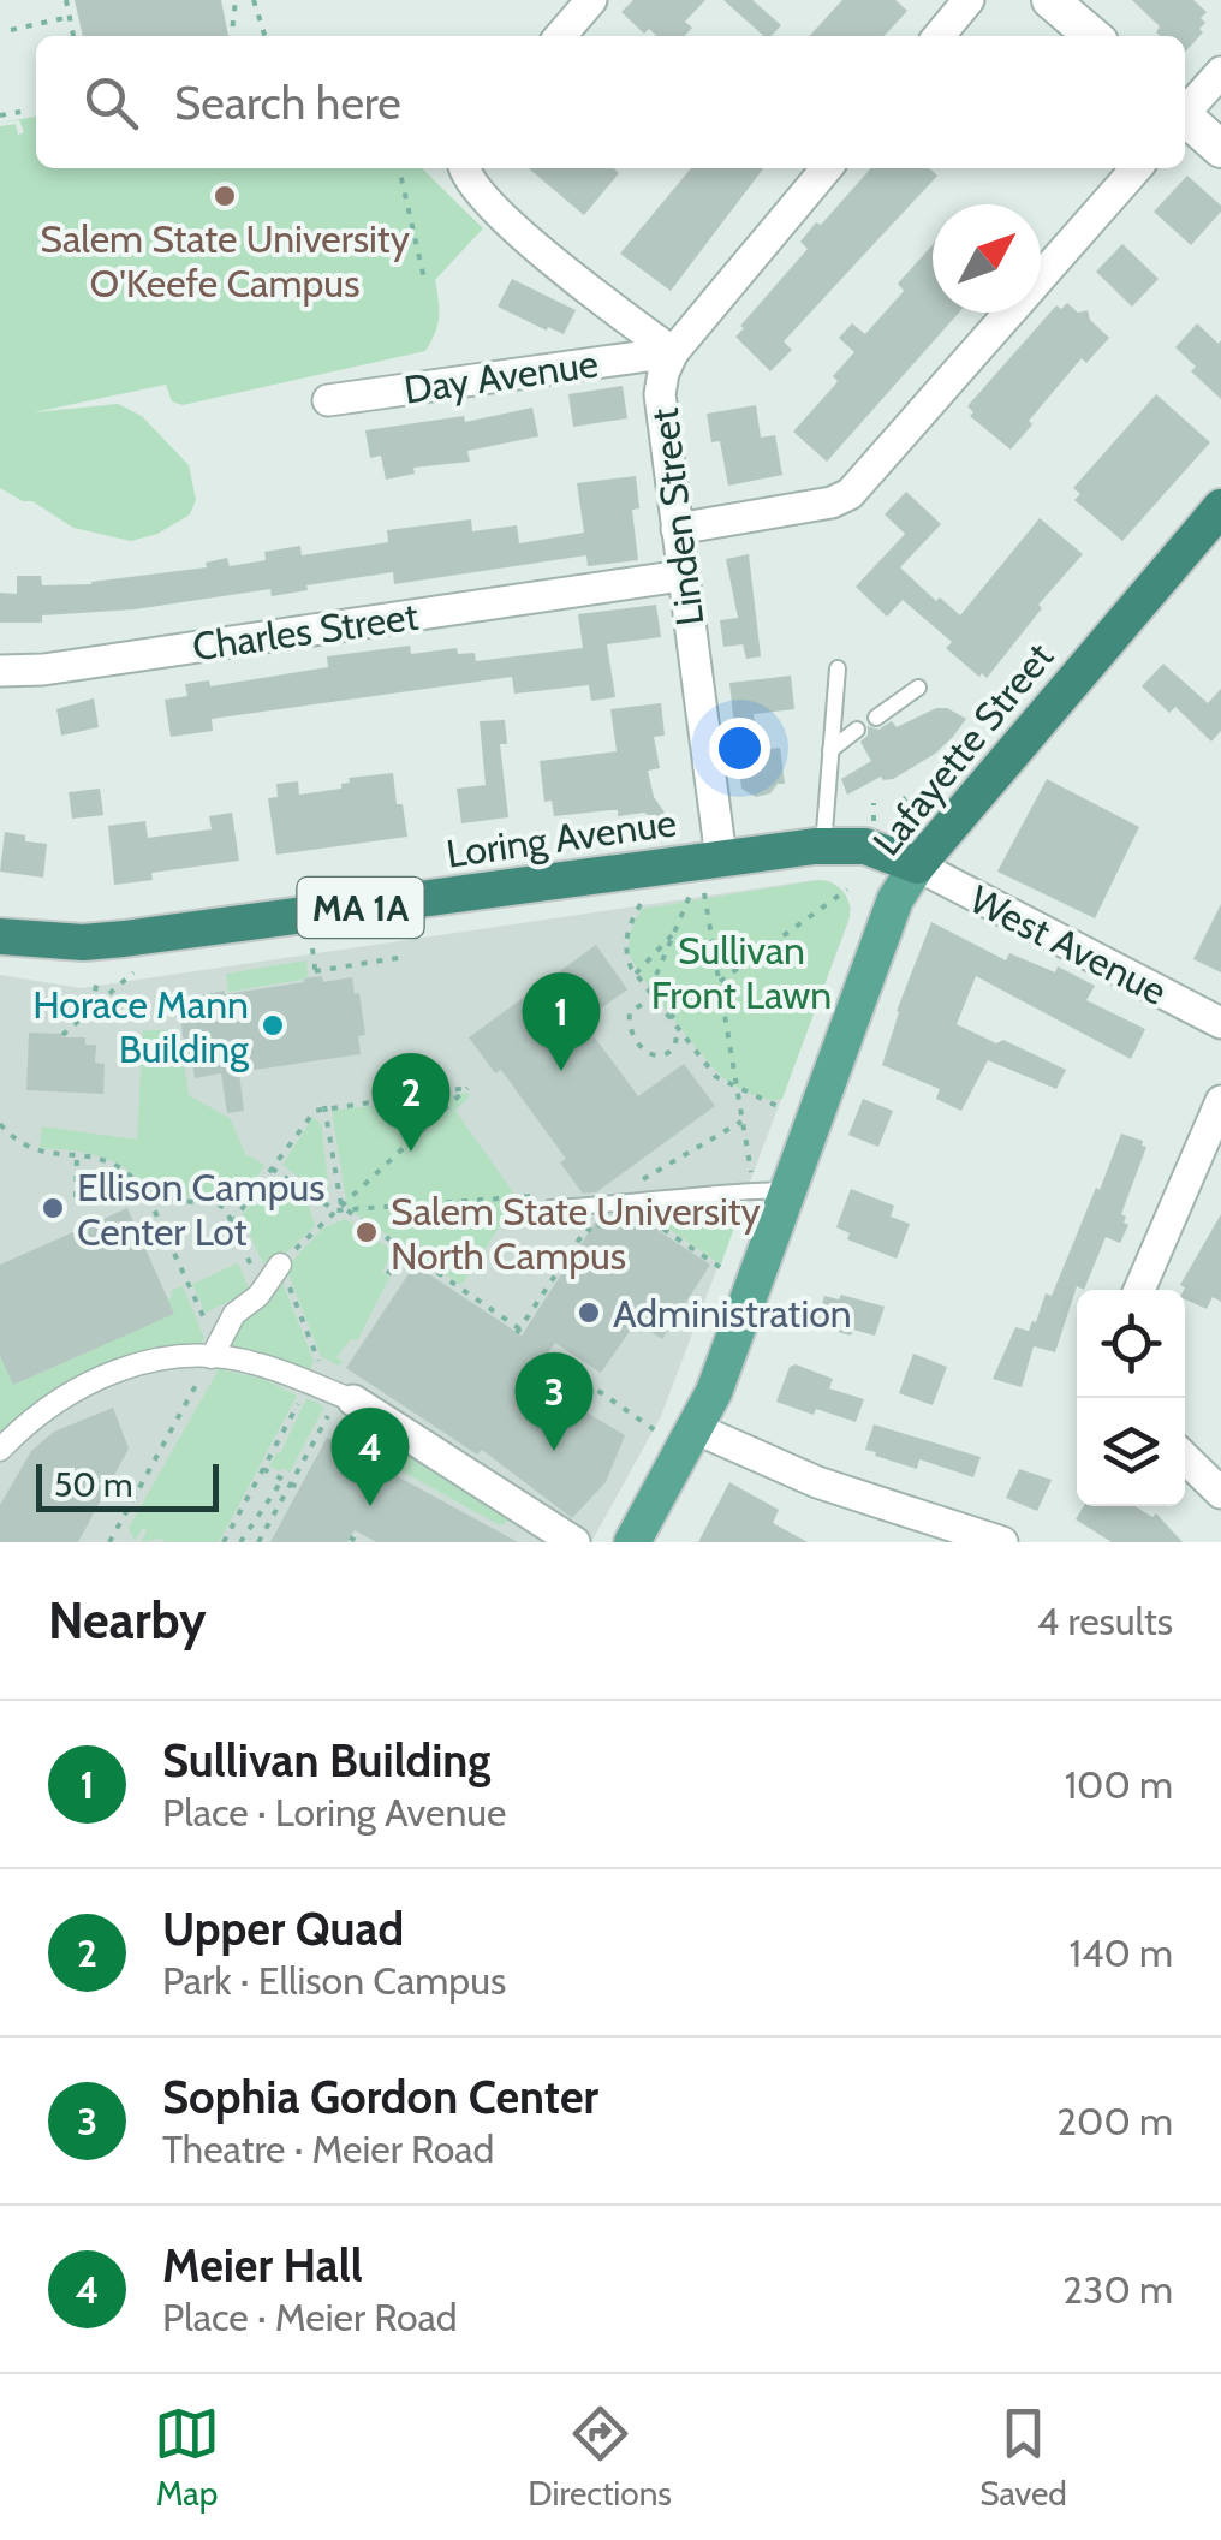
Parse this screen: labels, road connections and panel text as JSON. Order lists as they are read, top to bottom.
{
  "streets": {
    "highway": ["Lafayette Street", "Loring Avenue", "MA 1A"],
    "street": [
      "Day Avenue",
      "Linden Street",
      "Charles Street",
      "West Avenue"
    ]
  },
  "crossings": [
    ["Day Avenue", "Linden Street"],
    ["Linden Street", "Charles Street"],
    ["Linden Street", "Loring Avenue"],
    ["Lafayette Street", "Loring Avenue"],
    ["Lafayette Street", "West Avenue"],
    ["Loring Avenue", "West Avenue"]
  ],
  "parks": ["Sullivan Front Lawn"],
  "places": [
    "Salem State University O'Keefe Campus",
    "Horace Mann Building",
    "Ellison Campus Center Lot",
    "Salem State University North Campus",
    "Administration"
  ],
  "scale_bar": "50 m",
  "north": "top right",
  "page": {
    "search": "Search here",
    "pins": [
      "1",
      "2",
      "3",
      "4"
    ],
    "scale": "50 m",
    "heading": ["Nearby", "4 results"],
    "list": [
      {
        "mark": "1",
        "name": "Sullivan Building",
        "note": "Place · Loring Avenue",
        "value": "100 m"
      },
      {
        "mark": "2",
        "name": "Upper Quad",
        "note": "Park · Ellison Campus",
        "value": "140 m"
      },
      {
        "mark": "3",
        "name": "Sophia Gordon Center",
        "note": "Theatre · Meier Road",
        "value": "200 m"
      },
      {
        "mark": "4",
        "name": "Meier Hall",
        "note": "Place · Meier Road",
        "value": "230 m"
      }
    ],
    "nav": ["Map", "Directions", "Saved"]
  }
}
